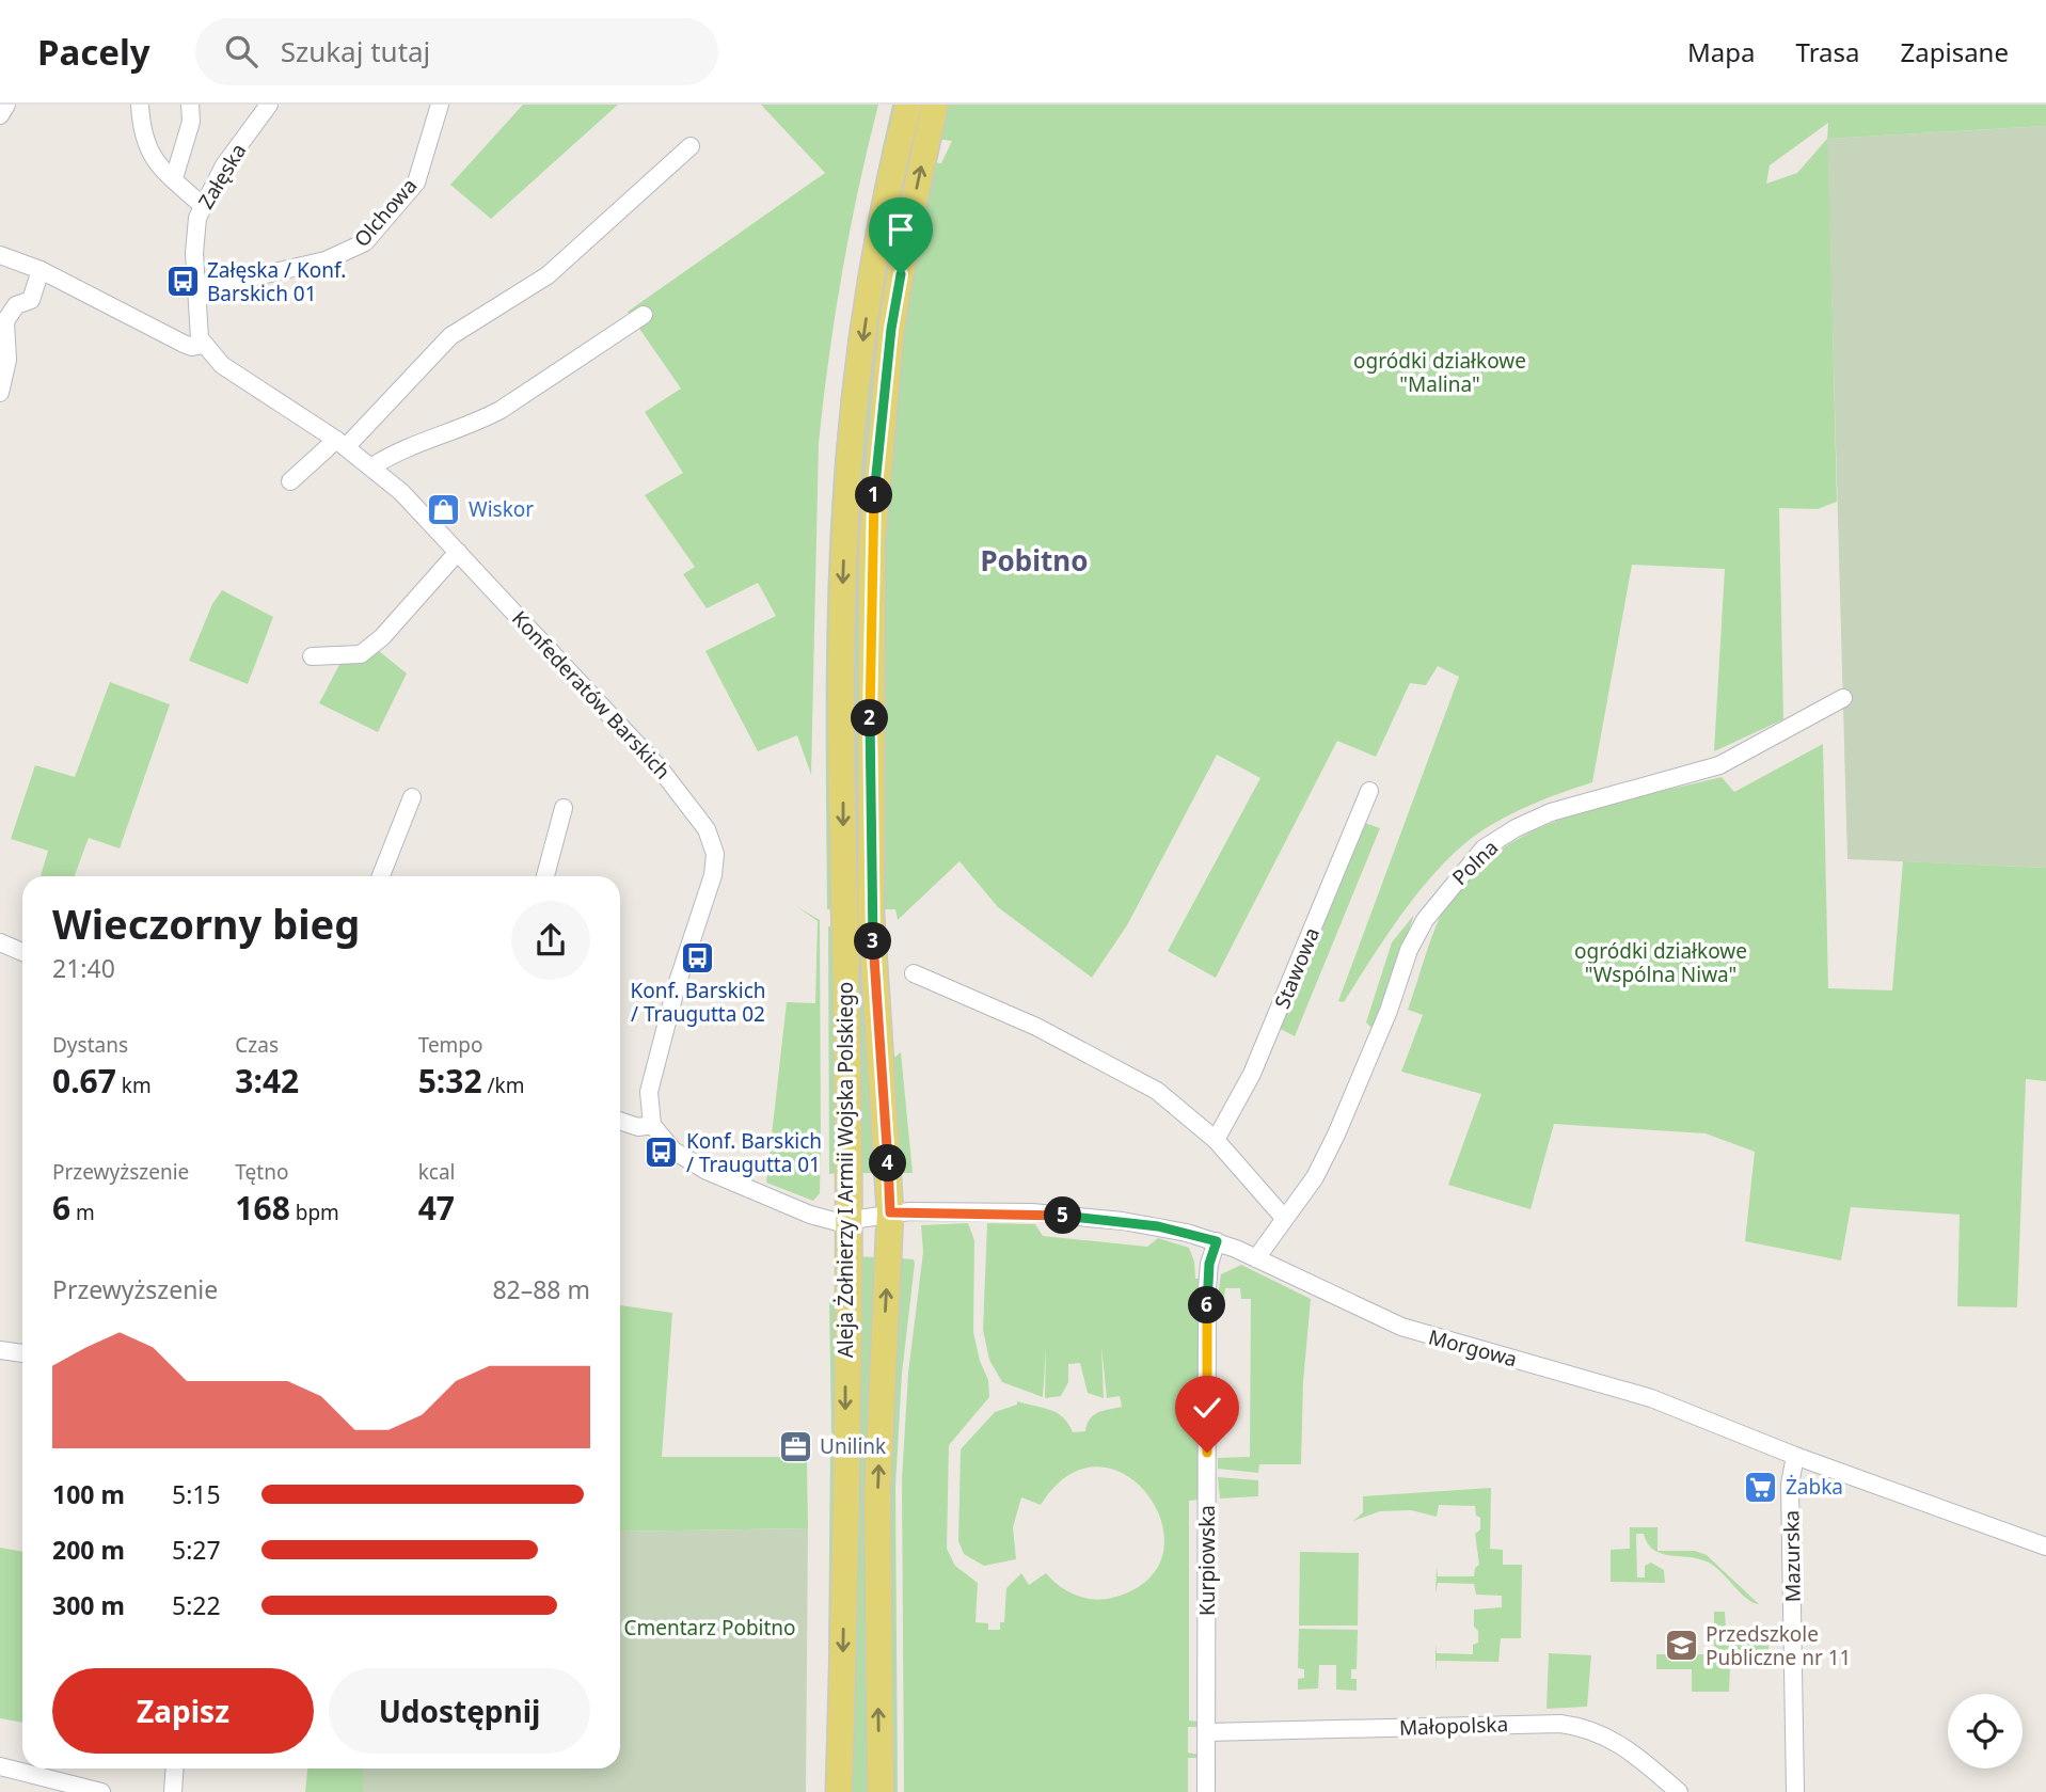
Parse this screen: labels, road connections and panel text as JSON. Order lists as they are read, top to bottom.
{
  "streets": {
    "main road": ["Aleja Żołnierzy I Armii Wojska Polskiego"],
    "street": [
      "Załęska",
      "Olchowa",
      "Konfederatów Barskich",
      "Polna",
      "Stawowa",
      "Morgowa",
      "Mazurska",
      "Kurpiowska",
      "Małopolska"
    ]
  },
  "crossings": [
    ["Załęska", "Olchowa"],
    ["Załęska", "Konfederatów Barskich"],
    ["Polna", "Morgowa"],
    ["Aleja Żołnierzy I Armii Wojska Polskiego", "Morgowa"],
    ["Morgowa", "Mazurska"],
    ["Morgowa", "Kurpiowska"],
    ["Kurpiowska", "Małopolska"]
  ],
  "districts": ["Pobitno"],
  "parks": ["ogródki działkowe \"Malina\"", "ogródki działkowe \"Wspólna Niwa\"", "Cmentarz Pobitno"],
  "places": {
    "bus stop": ["Załęska / Konf. Barskich 01", "Konf. Barskich / Traugutta 02", "Konf. Barskich / Traugutta 01"],
    "shop": ["Wiskor"],
    "office": ["Unilink"],
    "supermarket": ["Żabka"],
    "school or university": ["Przedszkole Publiczne nr 11"]
  },
  "page": {
    "header": "Pacely",
    "search": "Szukaj tutaj",
    "nav": ["Mapa", "Trasa", "Zapisane"],
    "pins": [
      "1",
      "2",
      "3",
      "4",
      "5",
      "6"
    ],
    "heading": ["Wieczorny bieg", "21:40"],
    "stats": [
      ["Dystans", "0.67 km"],
      ["Czas", "3:42"],
      ["Tempo", "5:32 /km"],
      ["Przewyższenie", "6 m"],
      ["Tętno", "168 bpm"],
      ["kcal", "47"]
    ],
    "chart": ["Przewyższenie", "82–88 m"],
    "list": [
      {
        "name": "100 m",
        "note": "5:15"
      },
      {
        "name": "200 m",
        "note": "5:27"
      },
      {
        "name": "300 m",
        "note": "5:22"
      }
    ],
    "buttons": ["Zapisz", "Udostępnij"]
  }
}
